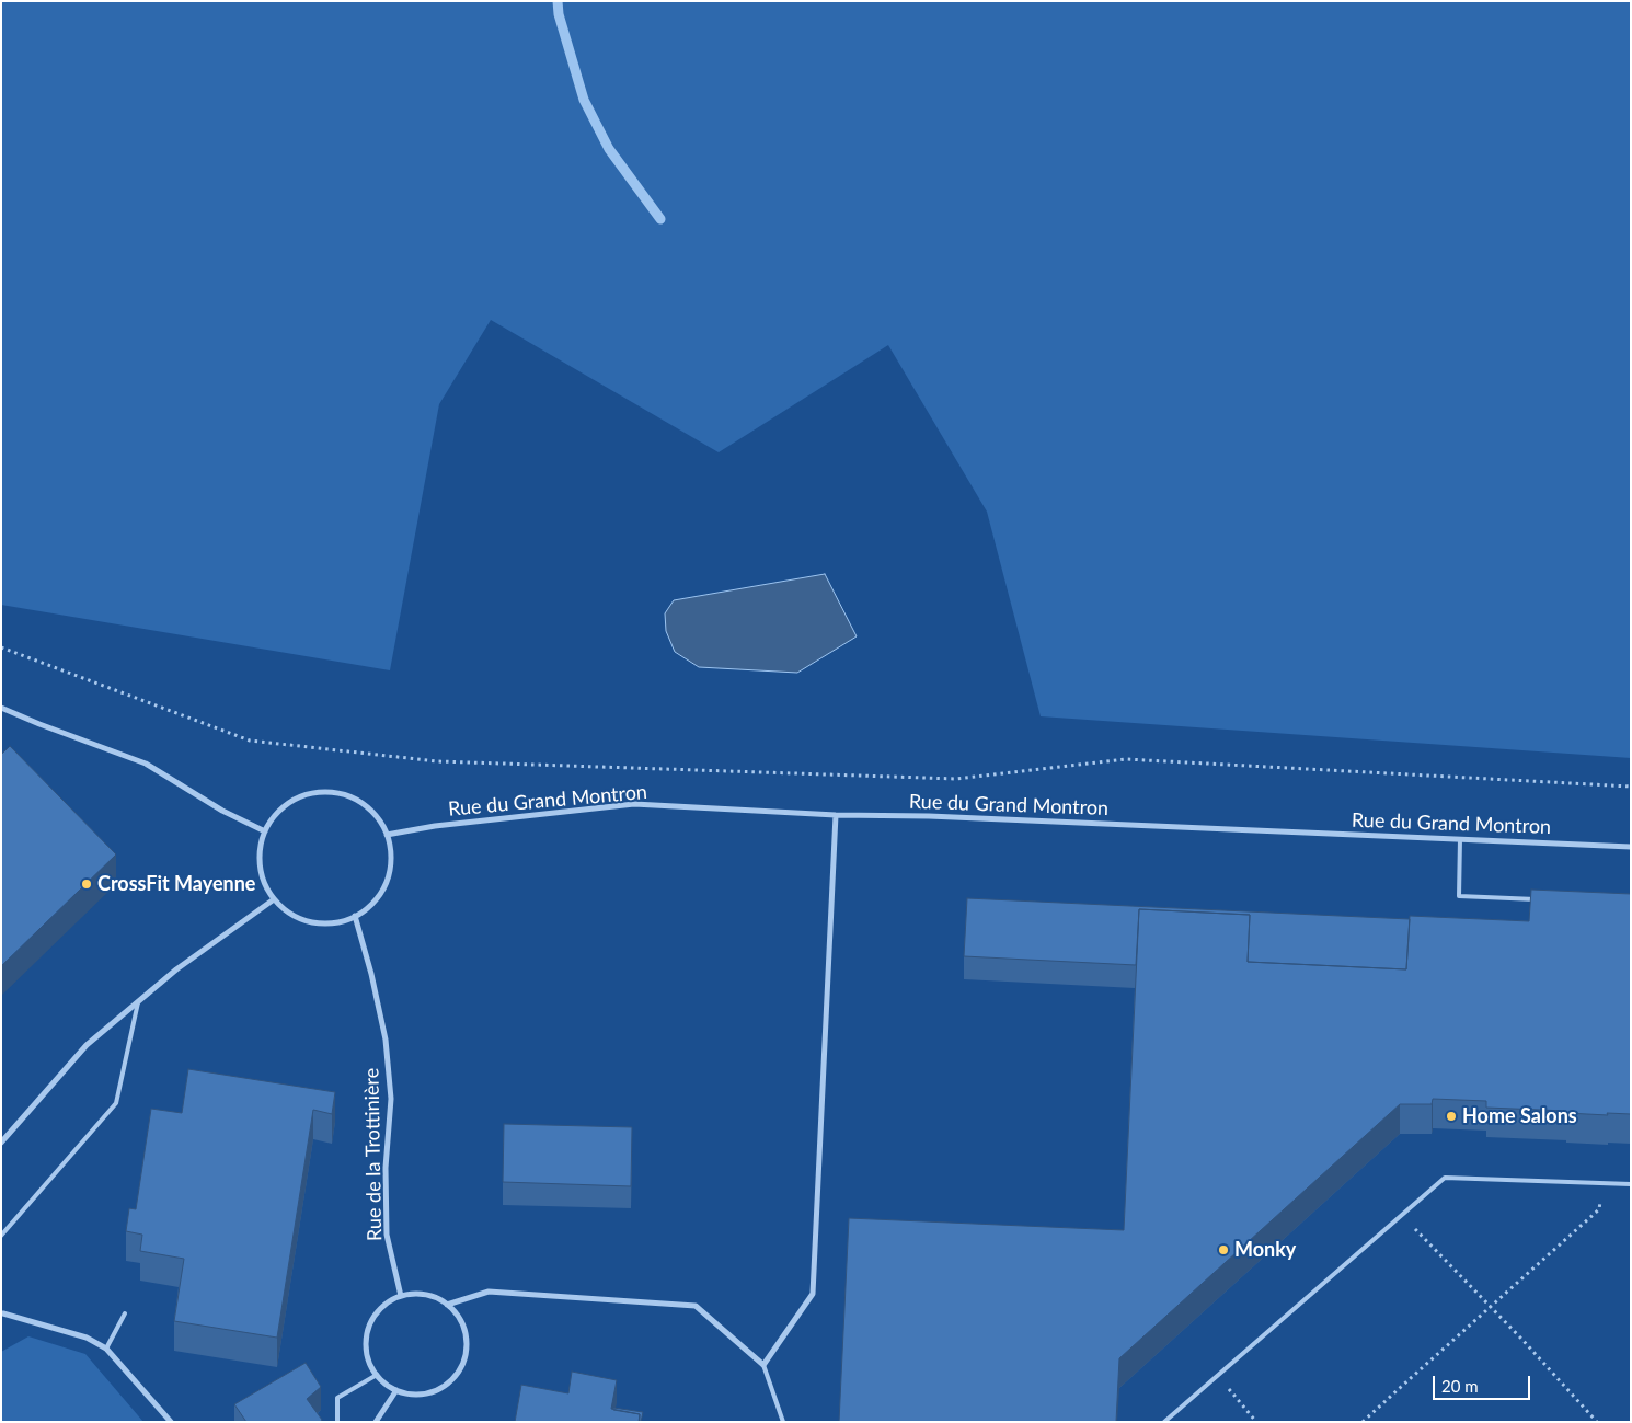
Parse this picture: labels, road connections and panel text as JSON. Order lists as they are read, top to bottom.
{
  "streets": {
    "street": ["Rue du Grand Montron", "Rue de la Trottinière"]
  },
  "crossings": [
    ["Rue du Grand Montron", "Rue de la Trottinière"]
  ],
  "places": ["CrossFit Mayenne", "Home Salons", "Monky"],
  "scale_bar": "20 m"
}
